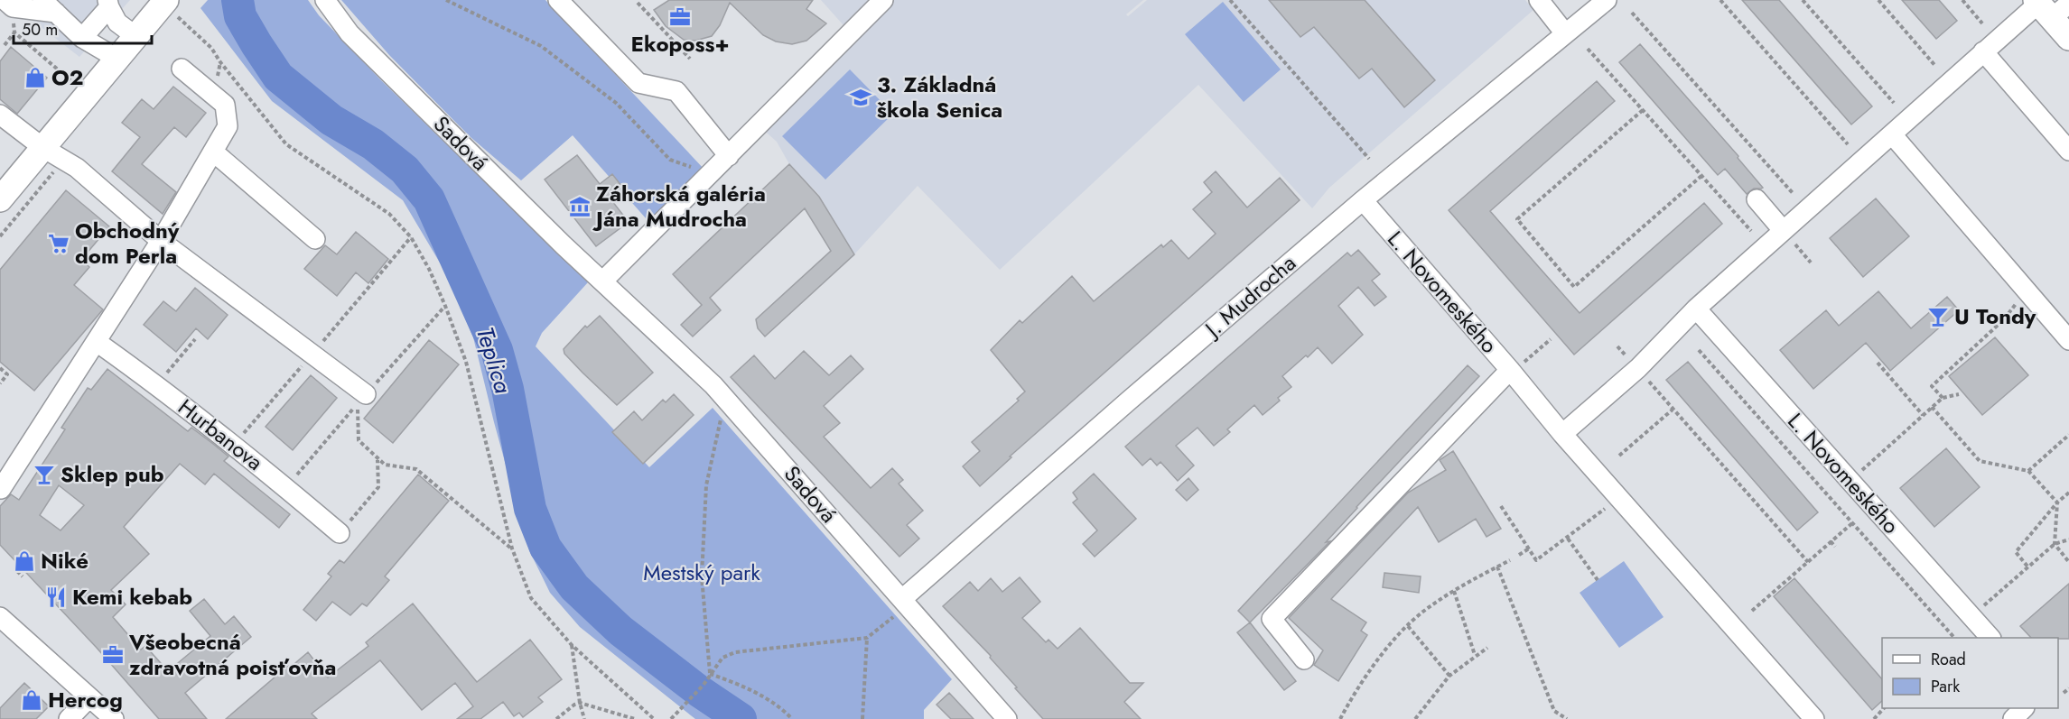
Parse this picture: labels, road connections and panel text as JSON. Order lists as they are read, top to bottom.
{
  "streets": {
    "street": [
      "Sadová",
      "L. Novomeského",
      "J. Mudrocha",
      "Hurbanova"
    ]
  },
  "crossings": [
    ["Sadová", "J. Mudrocha"],
    ["L. Novomeského", "J. Mudrocha"]
  ],
  "water": ["Teplica"],
  "parks": ["Mestský park"],
  "places": {
    "office": ["Ekoposs+", "Všeobecná zdravotná poisťovňa"],
    "shop": ["O2", "Niké", "Hercog"],
    "school or university": ["3. Základná škola Senica"],
    "museum": ["Záhorská galéria Jána Mudrocha"],
    "supermarket": ["Obchodný dom Perla"],
    "bar": ["U Tondy", "Sklep pub"],
    "restaurant": ["Kemi kebab"]
  },
  "legend": ["Road", "Park"],
  "scale_bar": "50 m"
}
